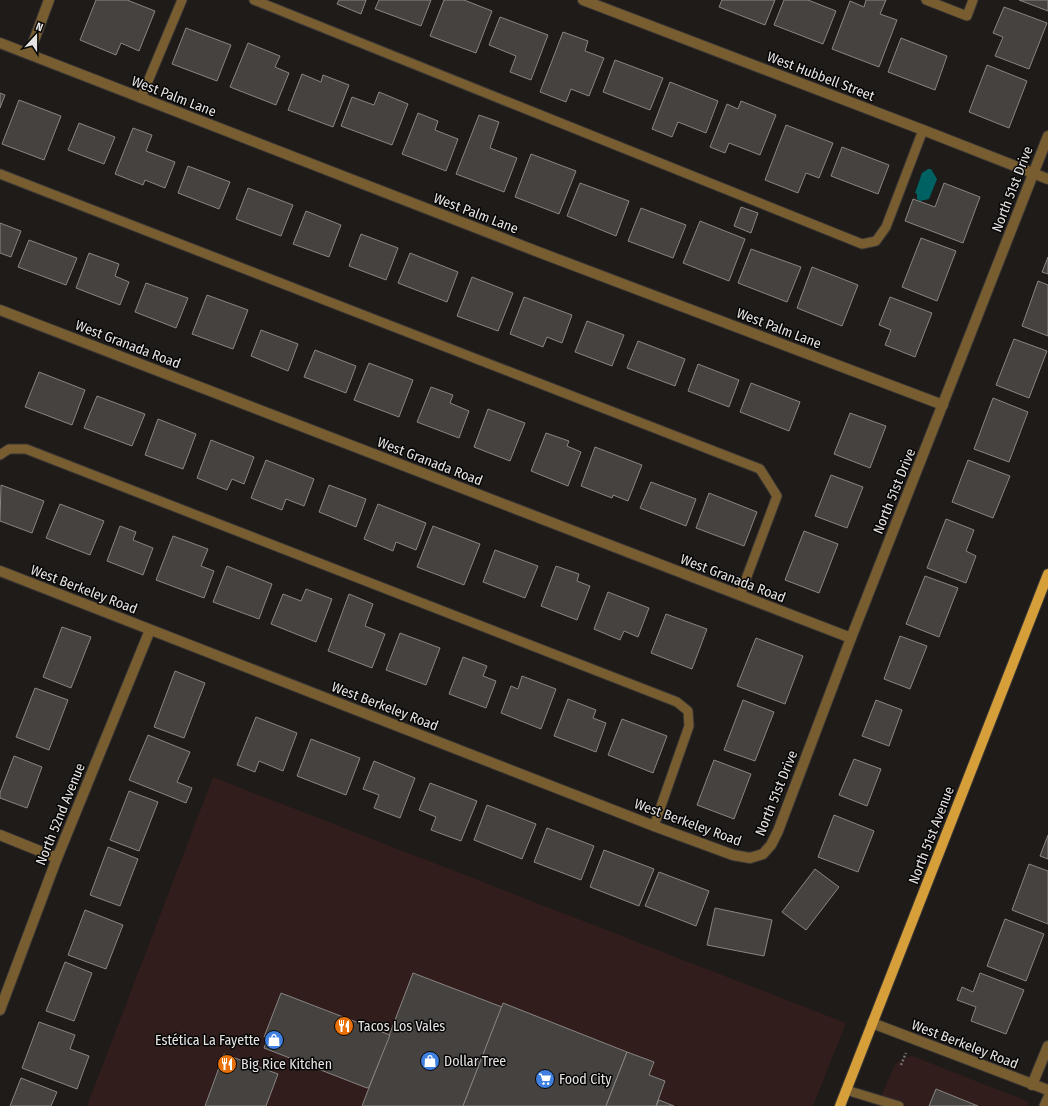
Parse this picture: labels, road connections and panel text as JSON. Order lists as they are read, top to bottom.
{
  "streets": {
    "main road": ["North 51st Avenue"],
    "street": [
      "West Hubbell Street",
      "West Palm Lane",
      "North 51st Drive",
      "West Granada Road",
      "West Berkeley Road",
      "North 52nd Avenue"
    ]
  },
  "crossings": [
    ["West Hubbell Street", "North 51st Drive"],
    ["West Palm Lane", "North 51st Drive"],
    ["North 51st Drive", "West Granada Road"],
    ["North 51st Drive", "West Berkeley Road"],
    ["West Berkeley Road", "North 52nd Avenue"],
    ["West Berkeley Road", "North 51st Avenue"]
  ],
  "places": {
    "restaurant": ["Tacos Los Vales", "Big Rice Kitchen"],
    "shop": ["Estética La Fayette", "Dollar Tree"],
    "supermarket": ["Food City"]
  },
  "north": "top"
}
